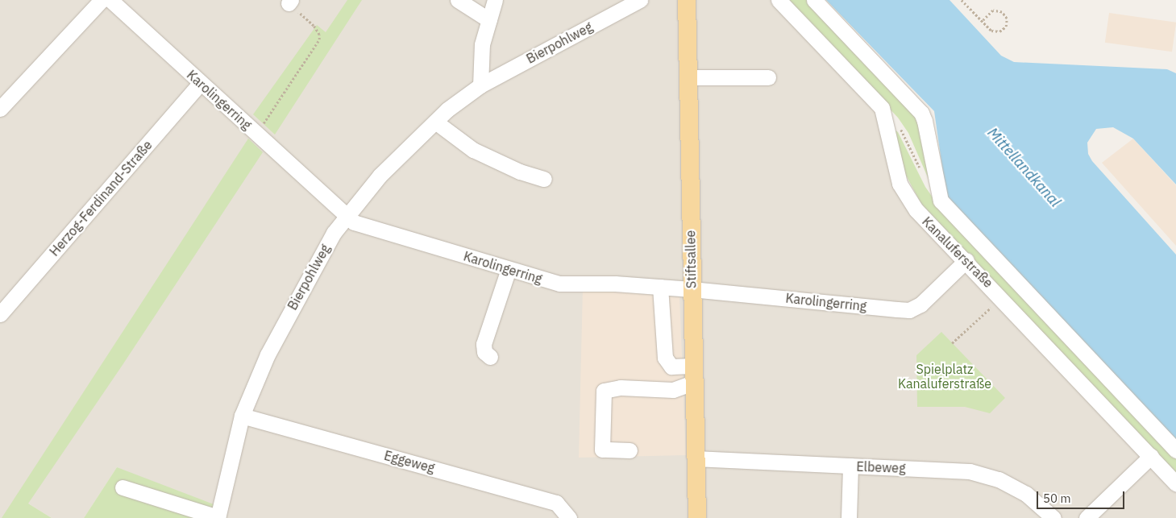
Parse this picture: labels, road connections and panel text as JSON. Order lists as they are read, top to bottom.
{
  "streets": {
    "main road": ["Stiftsallee"],
    "street": [
      "Bierpohlweg",
      "Karolingerring",
      "Herzog-Ferdinand-Straße",
      "Kanaluferstraße",
      "Eggeweg",
      "Elbeweg"
    ]
  },
  "crossings": [
    ["Bierpohlweg", "Karolingerring"],
    ["Bierpohlweg", "Eggeweg"],
    ["Karolingerring", "Herzog-Ferdinand-Straße"],
    ["Karolingerring", "Kanaluferstraße"],
    ["Karolingerring", "Stiftsallee"],
    ["Stiftsallee", "Elbeweg"]
  ],
  "water": ["Mittellandkanal"],
  "parks": ["Spielplatz Kanaluferstraße"],
  "scale_bar": "50 m"
}
